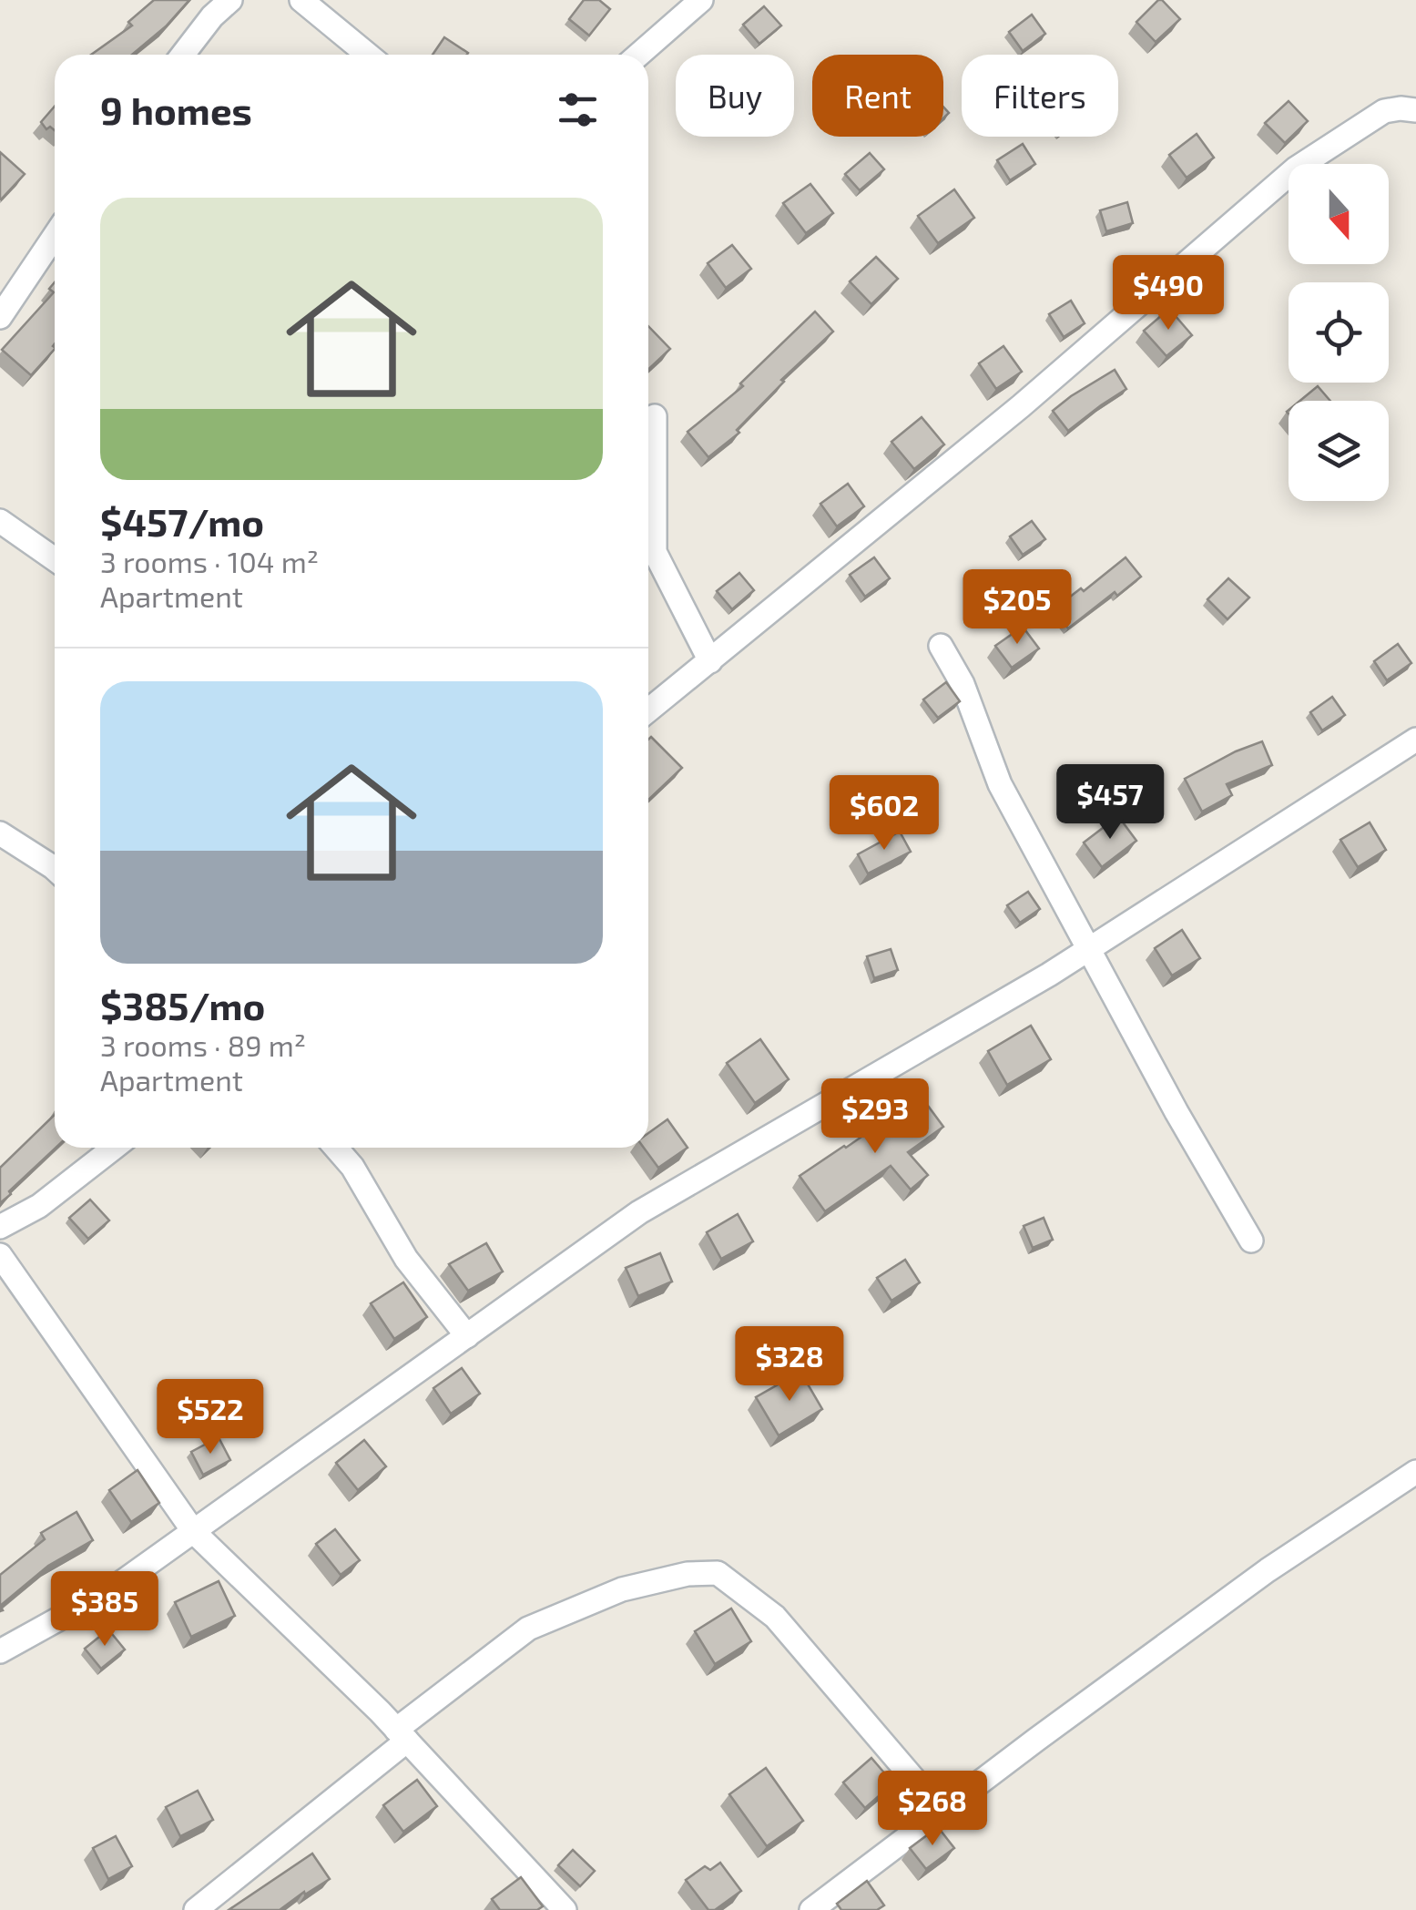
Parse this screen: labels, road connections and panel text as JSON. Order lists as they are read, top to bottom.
{
  "north": "bottom",
  "page": {
    "chip": ["Buy", "Rent", "Filters"],
    "heading": "9 homes",
    "list": [
      {
        "name": "$457/mo",
        "note": "3 rooms · 104 m² · Apartment"
      },
      {
        "name": "$385/mo",
        "note": "3 rooms · 89 m² · Apartment"
      }
    ],
    "price": [
      "$490",
      "$205",
      "$457",
      "$602",
      "$293",
      "$328",
      "$522",
      "$385",
      "$268"
    ]
  }
}
